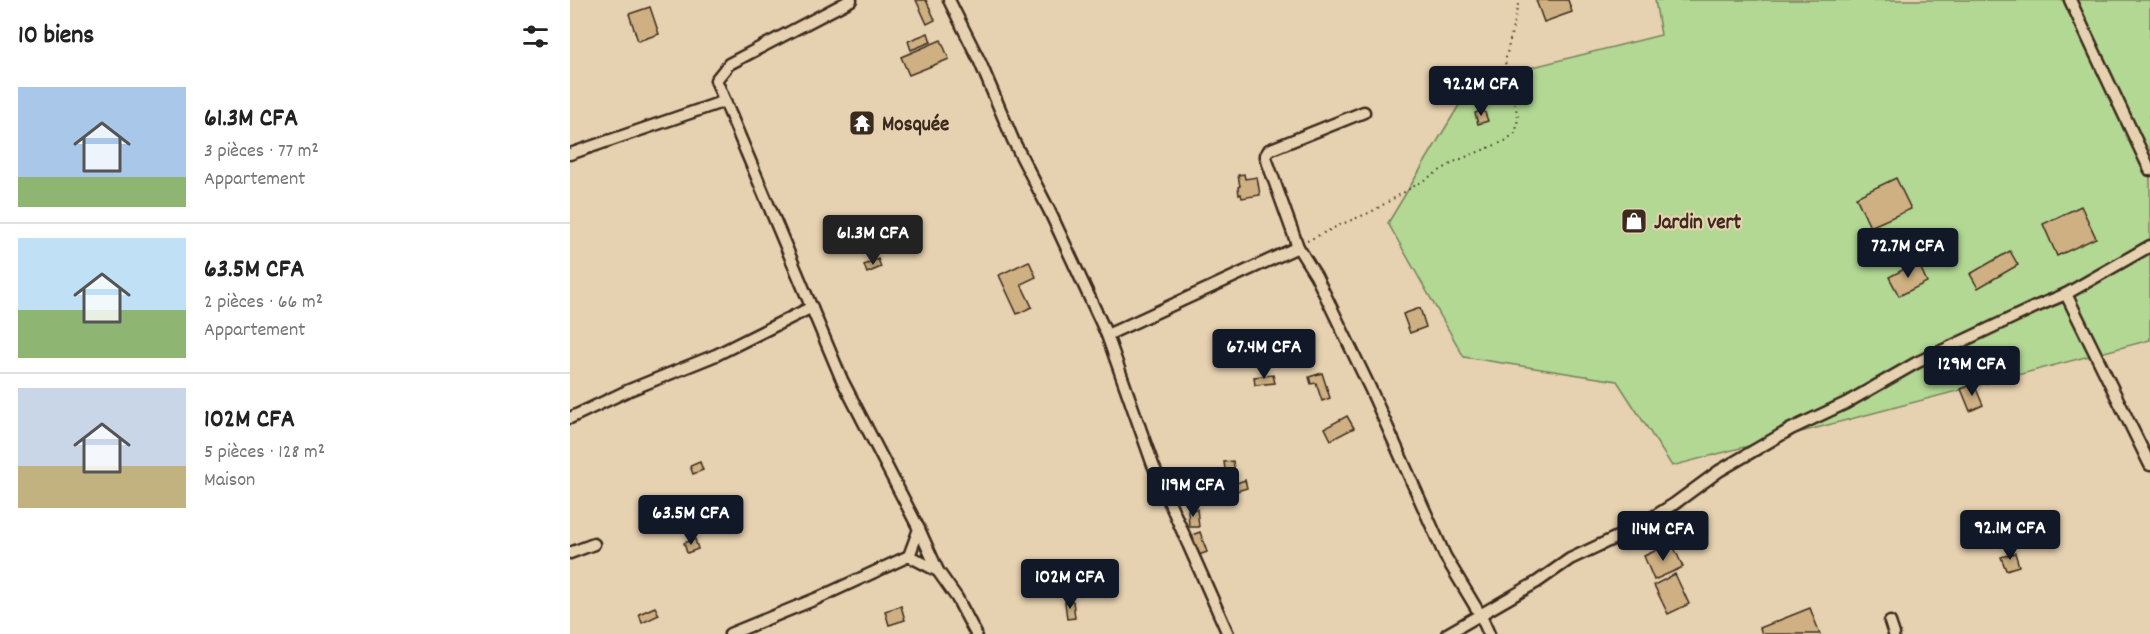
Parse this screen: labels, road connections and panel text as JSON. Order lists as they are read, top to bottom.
{
  "places": {
    "temple": ["Mosquée"],
    "shop": ["Jardin vert"]
  },
  "page": {
    "heading": "10 biens",
    "price": [
      "92.2M CFA",
      "61.3M CFA",
      "72.7M CFA",
      "67.4M CFA",
      "129M CFA",
      "119M CFA",
      "63.5M CFA",
      "92.1M CFA",
      "114M CFA",
      "102M CFA"
    ],
    "list": [
      {
        "name": "61.3M CFA",
        "note": "3 pièces · 77 m² · Appartement"
      },
      {
        "name": "63.5M CFA",
        "note": "2 pièces · 66 m² · Appartement"
      },
      {
        "name": "102M CFA",
        "note": "5 pièces · 128 m² · Maison"
      }
    ]
  }
}
